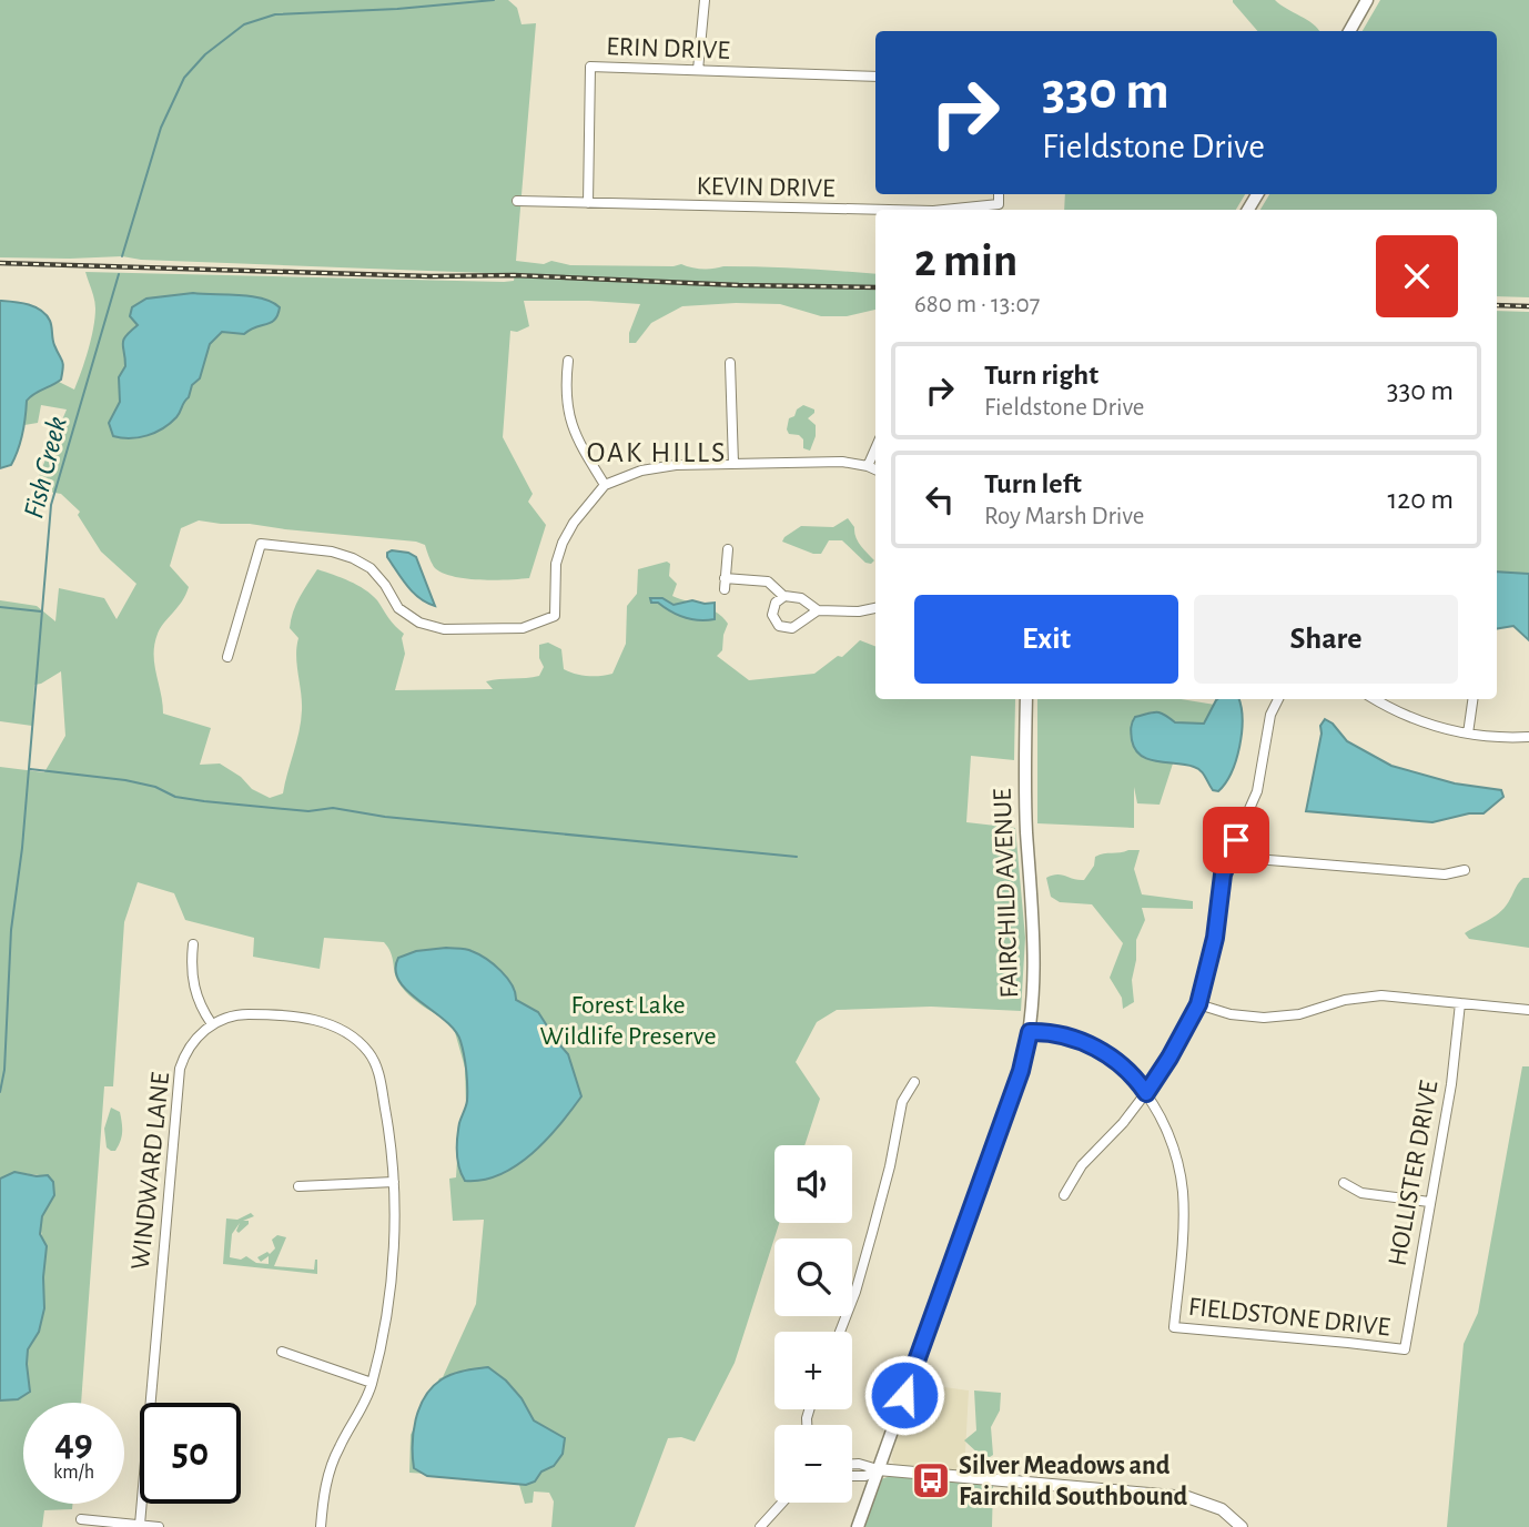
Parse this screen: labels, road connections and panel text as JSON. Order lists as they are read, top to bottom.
{
  "streets": {
    "main road": ["FAIRCHILD AVENUE"],
    "street": [
      "ERIN DRIVE",
      "KEVIN DRIVE",
      "WINDWARD LANE",
      "HOLLISTER DRIVE",
      "FIELDSTONE DRIVE"
    ]
  },
  "crossings": [
    ["ERIN DRIVE", "KEVIN DRIVE"],
    ["FAIRCHILD AVENUE", "FIELDSTONE DRIVE"],
    ["HOLLISTER DRIVE", "FIELDSTONE DRIVE"]
  ],
  "districts": ["OAK HILLS"],
  "water": ["Fish Creek"],
  "parks": ["Forest Lake Wildlife Preserve"],
  "places": {
    "bus stop": ["Silver Meadows and Fairchild Southbound"]
  },
  "page": {
    "turn": ["330 m", "Fieldstone Drive"],
    "heading": ["2 min", "680 m · 13:07"],
    "list": [
      {
        "name": "Turn right",
        "note": "Fieldstone Drive",
        "value": "330 m"
      },
      {
        "name": "Turn left",
        "note": "Roy Marsh Drive",
        "value": "120 m"
      }
    ],
    "buttons": ["Exit", "Share"],
    "map_buttons": ["+", "−"],
    "speed": "49 km/h",
    "limit": "50"
  }
}
